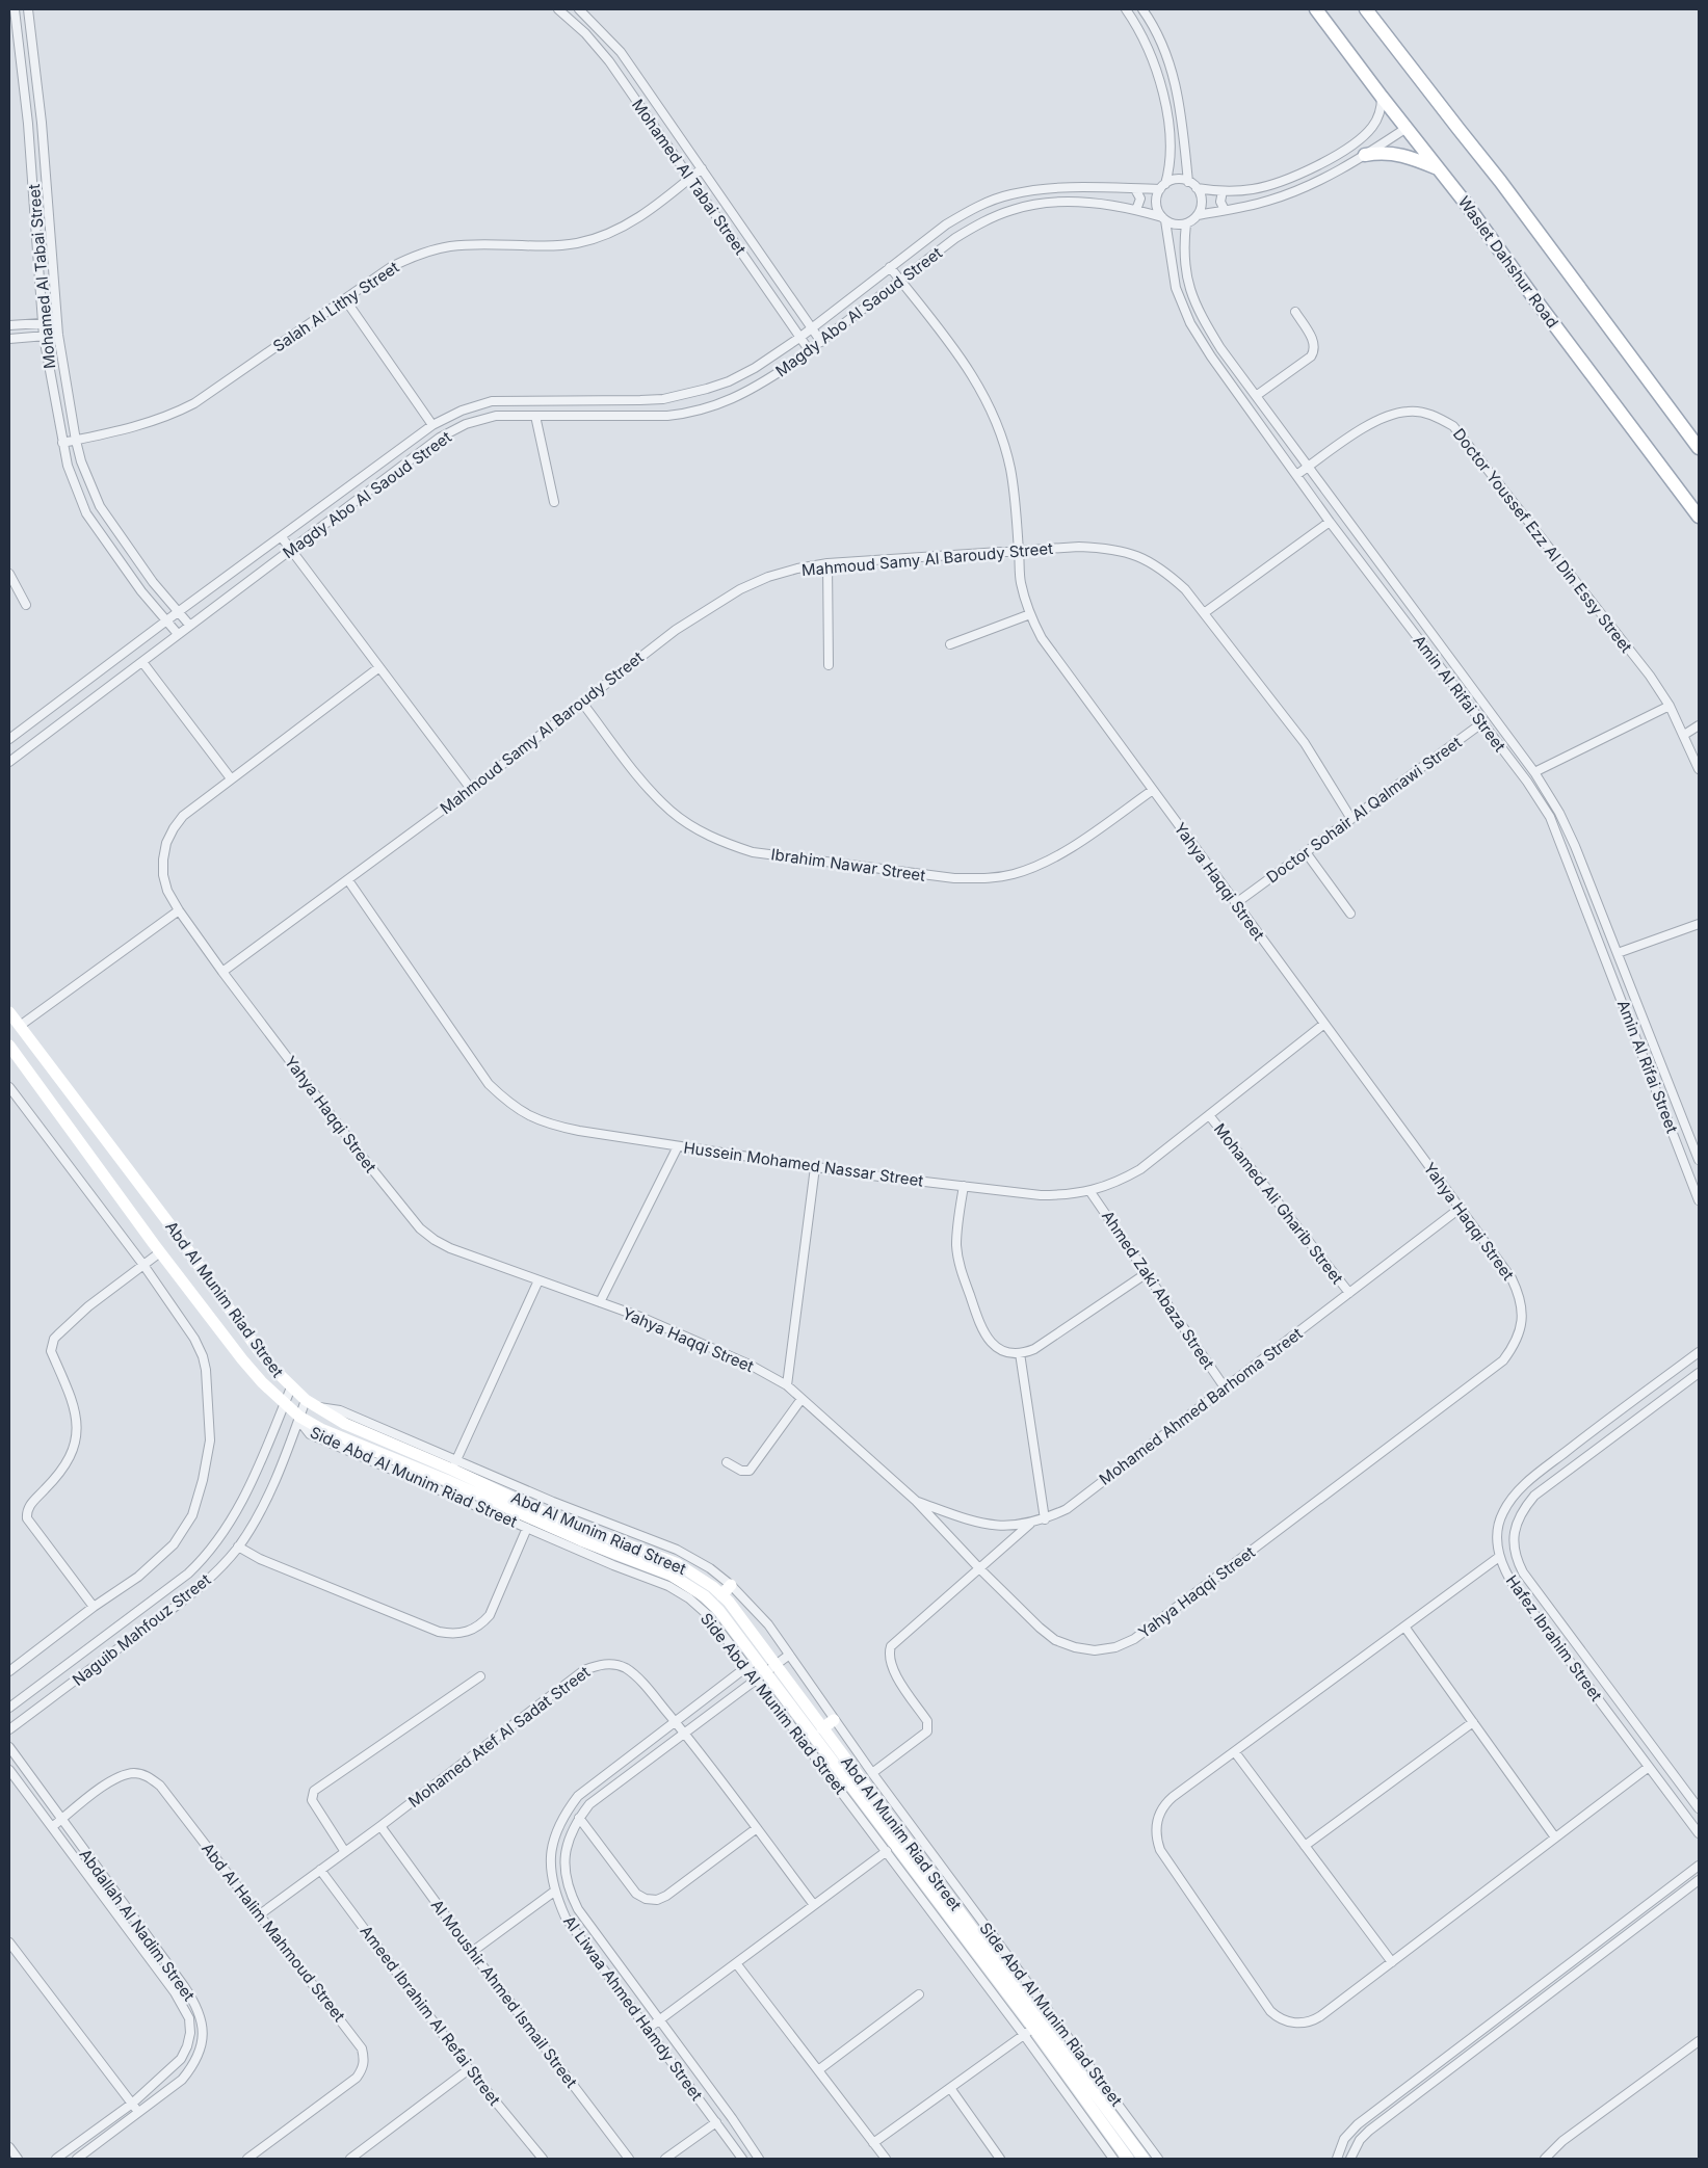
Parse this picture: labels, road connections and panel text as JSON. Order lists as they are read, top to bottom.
{
  "streets": {
    "main road": ["Waslet Dahshur Road"],
    "street": [
      "Mohamed Al Tabai Street",
      "Salah Al Lithy Street",
      "Magdy Abo Al Saoud Street",
      "Doctor Youssef Ezz Al Din Essy Street",
      "Mahmoud Samy Al Baroudy Street",
      "Amin Al Rifai Street",
      "Doctor Sohair Al Qalmawi Street",
      "Ibrahim Nawar Street",
      "Yahya Haqqi Street",
      "Hussein Mohamed Nassar Street",
      "Mohamed Ali Gharib Street",
      "Ahmed Zaki Abaza Street",
      "Abd Al Munim Riad Street",
      "Mohamed Ahmed Barhoma Street",
      "Side Abd Al Munim Riad Street",
      "Naguib Mahfouz Street",
      "Hafez Ibrahim Street",
      "Mohamed Atef Al Sadat Street",
      "Abdallah Al Nadim Street",
      "Abd Al Halim Mahmoud Street",
      "Al Moushir Ahmed Ismail Street",
      "Al Liwaa Ahmed Hamdy Street",
      "Ameed Ibrahim Al Refai Street"
    ]
  },
  "crossings": [
    ["Mohamed Al Tabai Street", "Salah Al Lithy Street"],
    ["Mohamed Al Tabai Street", "Magdy Abo Al Saoud Street"],
    ["Magdy Abo Al Saoud Street", "Amin Al Rifai Street"],
    ["Magdy Abo Al Saoud Street", "Yahya Haqqi Street"],
    ["Doctor Youssef Ezz Al Din Essy Street", "Amin Al Rifai Street"],
    ["Mahmoud Samy Al Baroudy Street", "Doctor Sohair Al Qalmawi Street"],
    ["Mahmoud Samy Al Baroudy Street", "Ibrahim Nawar Street"],
    ["Mahmoud Samy Al Baroudy Street", "Yahya Haqqi Street"],
    ["Mahmoud Samy Al Baroudy Street", "Hussein Mohamed Nassar Street"],
    ["Amin Al Rifai Street", "Doctor Sohair Al Qalmawi Street"],
    ["Doctor Sohair Al Qalmawi Street", "Yahya Haqqi Street"],
    ["Ibrahim Nawar Street", "Yahya Haqqi Street"],
    ["Yahya Haqqi Street", "Hussein Mohamed Nassar Street"],
    ["Yahya Haqqi Street", "Mohamed Ahmed Barhoma Street"],
    ["Hussein Mohamed Nassar Street", "Mohamed Ali Gharib Street"],
    ["Hussein Mohamed Nassar Street", "Ahmed Zaki Abaza Street"],
    ["Mohamed Ali Gharib Street", "Mohamed Ahmed Barhoma Street"],
    ["Ahmed Zaki Abaza Street", "Mohamed Ahmed Barhoma Street"],
    ["Abd Al Munim Riad Street", "Side Abd Al Munim Riad Street"],
    ["Abd Al Munim Riad Street", "Naguib Mahfouz Street"],
    ["Abd Al Munim Riad Street", "Al Liwaa Ahmed Hamdy Street"],
    ["Side Abd Al Munim Riad Street", "Naguib Mahfouz Street"],
    ["Side Abd Al Munim Riad Street", "Al Liwaa Ahmed Hamdy Street"],
    ["Mohamed Atef Al Sadat Street", "Abd Al Halim Mahmoud Street"],
    ["Mohamed Atef Al Sadat Street", "Al Moushir Ahmed Ismail Street"],
    ["Mohamed Atef Al Sadat Street", "Al Liwaa Ahmed Hamdy Street"],
    ["Mohamed Atef Al Sadat Street", "Ameed Ibrahim Al Refai Street"],
    ["Abdallah Al Nadim Street", "Abd Al Halim Mahmoud Street"]
  ]
}
